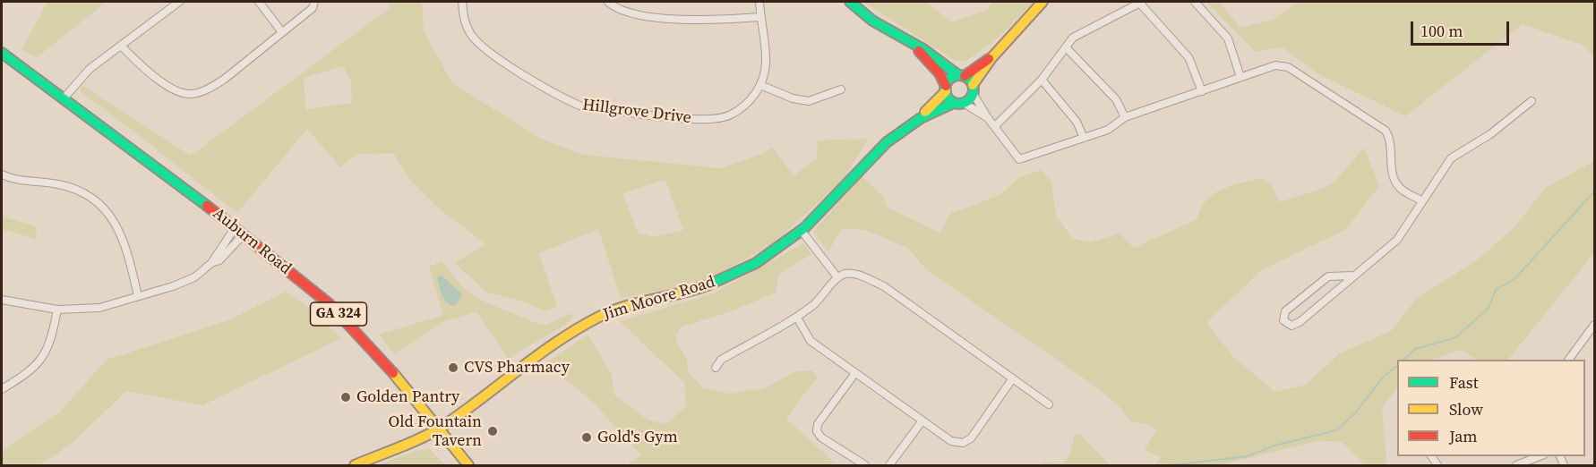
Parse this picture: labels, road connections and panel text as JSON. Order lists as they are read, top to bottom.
{
  "streets": {
    "street": [
      "Hillgrove Drive",
      "Auburn Road",
      "Jim Moore Road",
      "GA 324"
    ]
  },
  "crossings": [
    ["Auburn Road", "Jim Moore Road"]
  ],
  "places": [
    "CVS Pharmacy",
    "Golden Pantry",
    "Old Fountain Tavern",
    "Gold's Gym"
  ],
  "legend": ["Fast", "Slow", "Jam"],
  "scale_bar": "100 m"
}
